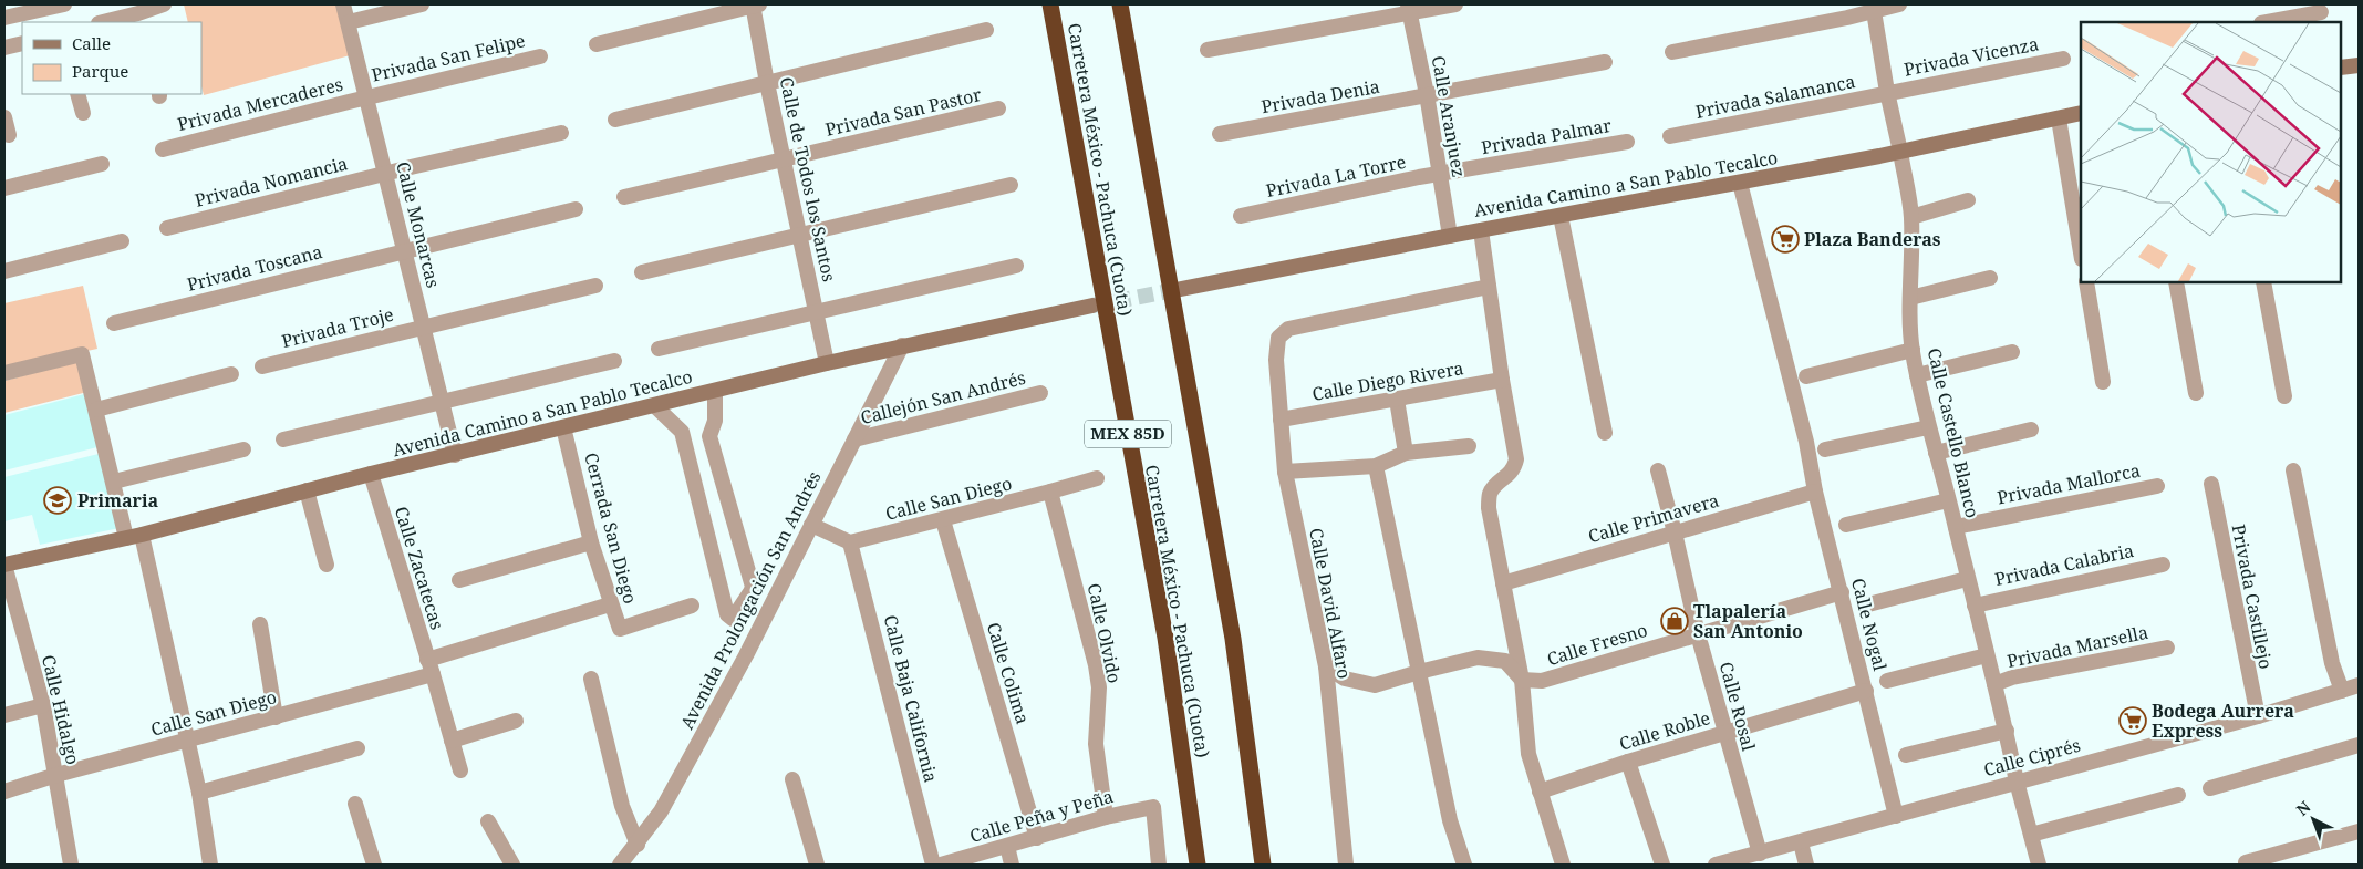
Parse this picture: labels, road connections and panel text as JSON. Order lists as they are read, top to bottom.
{
  "streets": {
    "highway": ["Carretera México - Pachuca (Cuota)", "MEX 85D"],
    "main road": ["Avenida Camino a San Pablo Tecalco"],
    "street": [
      "Privada Vicenza",
      "Privada San Felipe",
      "Privada Denia",
      "Privada Salamanca",
      "Privada Mercaderes",
      "Privada San Pastor",
      "Calle Aranjuez",
      "Privada Palmar",
      "Privada La Torre",
      "Calle de Todos los Santos",
      "Privada Nomancia",
      "Calle Monarcas",
      "Privada Toscana",
      "Privada Troje",
      "Calle Diego Rivera",
      "Callejón San Andrés",
      "Calle Castello Blanco",
      "Privada Mallorca",
      "Calle San Diego",
      "Calle Primavera",
      "Cerrada San Diego",
      "Privada Calabria",
      "Calle Zacatecas",
      "Privada Castillejo",
      "Avenida Prolongación San Andrés",
      "Calle David Alfaro",
      "Calle Nogal",
      "Calle Olvido",
      "Calle Fresno",
      "Privada Marsella",
      "Calle Colima",
      "Calle Baja California",
      "Calle Rosal",
      "Calle Hidalgo",
      "Calle Roble",
      "Calle Ciprés",
      "Calle Peña y Peña"
    ]
  },
  "crossings": [
    ["Privada Vicenza", "Privada Salamanca"],
    ["Privada Vicenza", "Calle Castello Blanco"],
    ["Privada San Felipe", "Privada Mercaderes"],
    ["Privada San Felipe", "Calle Monarcas"],
    ["Privada Denia", "Calle Aranjuez"],
    ["Privada Salamanca", "Calle Castello Blanco"],
    ["Privada Mercaderes", "Calle Monarcas"],
    ["Privada San Pastor", "Calle de Todos los Santos"],
    ["Calle Aranjuez", "Privada Palmar"],
    ["Calle Aranjuez", "Privada La Torre"],
    ["Calle Aranjuez", "Avenida Camino a San Pablo Tecalco"],
    ["Privada Palmar", "Privada La Torre"],
    ["Calle de Todos los Santos", "Avenida Camino a San Pablo Tecalco"],
    ["Privada Nomancia", "Calle Monarcas"],
    ["Avenida Camino a San Pablo Tecalco", "Calle Monarcas"],
    ["Avenida Camino a San Pablo Tecalco", "Calle Castello Blanco"],
    ["Avenida Camino a San Pablo Tecalco", "Cerrada San Diego"],
    ["Avenida Camino a San Pablo Tecalco", "Calle Zacatecas"],
    ["Avenida Camino a San Pablo Tecalco", "Avenida Prolongación San Andrés"],
    ["Avenida Camino a San Pablo Tecalco", "Calle Nogal"],
    ["Avenida Camino a San Pablo Tecalco", "Calle Hidalgo"],
    ["Calle Monarcas", "Privada Toscana"],
    ["Calle Monarcas", "Privada Troje"],
    ["Calle Diego Rivera", "Calle David Alfaro"],
    ["Callejón San Andrés", "Avenida Prolongación San Andrés"],
    ["Calle Castello Blanco", "Privada Mallorca"],
    ["Calle Castello Blanco", "Privada Calabria"],
    ["Calle Castello Blanco", "Privada Marsella"],
    ["Calle Castello Blanco", "Calle Ciprés"],
    ["Calle San Diego", "Cerrada San Diego"],
    ["Calle San Diego", "Calle Zacatecas"],
    ["Calle San Diego", "Calle Olvido"],
    ["Calle San Diego", "Calle Colima"],
    ["Calle San Diego", "Calle Baja California"],
    ["Calle San Diego", "Calle Hidalgo"],
    ["Calle Primavera", "Calle Nogal"],
    ["Calle Primavera", "Calle Rosal"],
    ["Privada Castillejo", "Calle Ciprés"],
    ["Calle Nogal", "Calle Fresno"],
    ["Calle Nogal", "Calle Roble"],
    ["Calle Nogal", "Calle Ciprés"],
    ["Calle Olvido", "Calle Peña y Peña"],
    ["Calle Fresno", "Calle Rosal"],
    ["Calle Colima", "Calle Peña y Peña"],
    ["Calle Rosal", "Calle Roble"],
    ["Calle Rosal", "Calle Ciprés"]
  ],
  "places": {
    "supermarket": ["Plaza Banderas", "Bodega Aurrera Express"],
    "school or university": ["Primaria"],
    "shop": ["Tlapalería San Antonio"]
  },
  "legend": ["Calle", "Parque"],
  "north": "top left"
}
